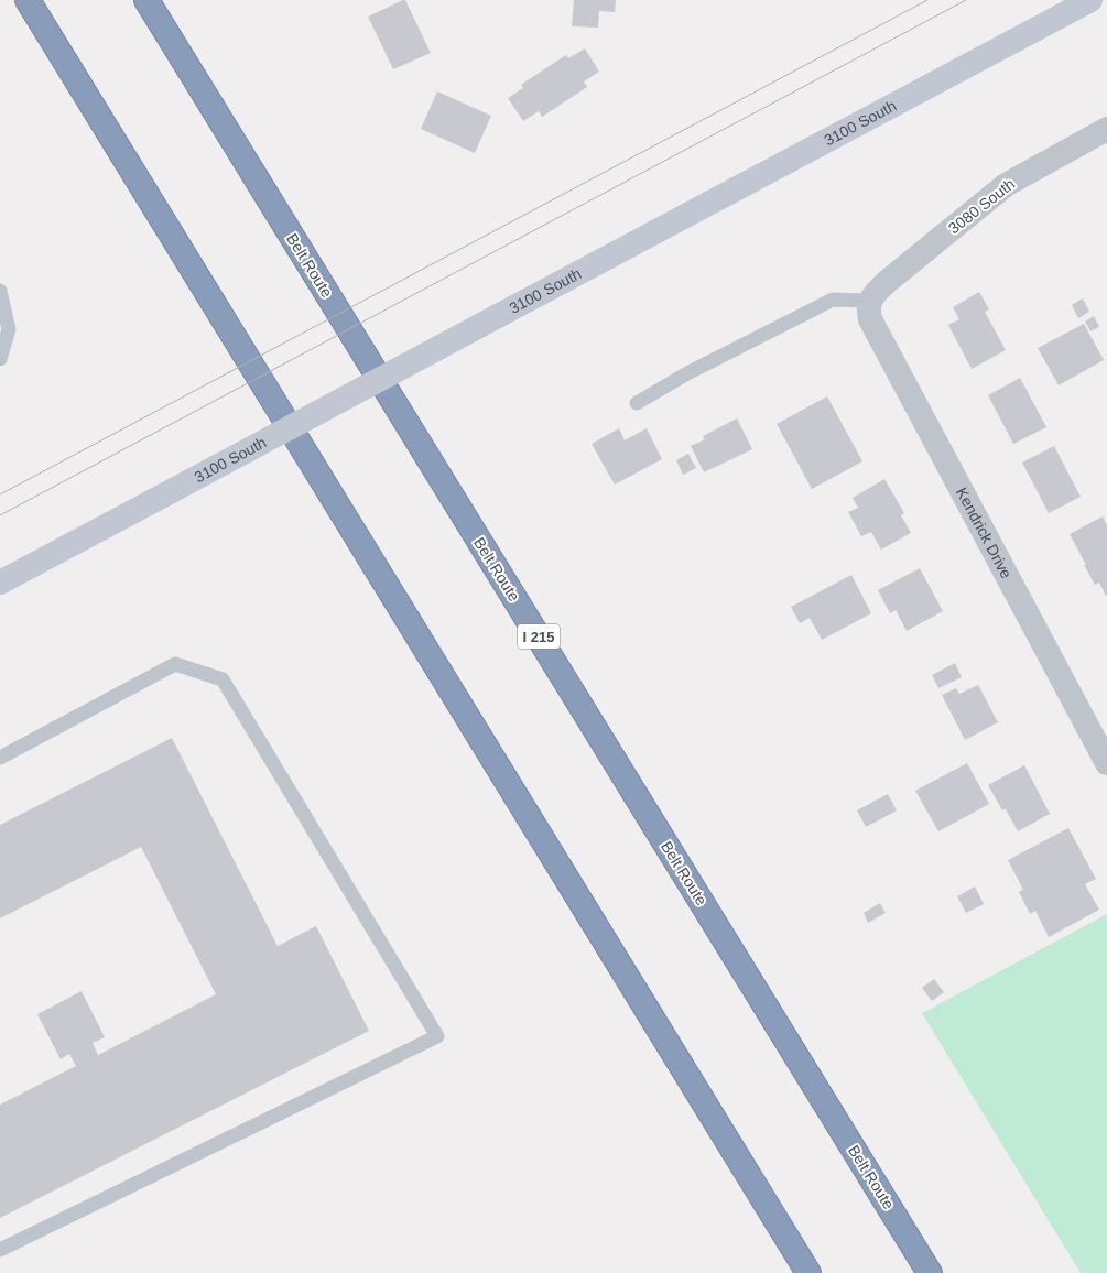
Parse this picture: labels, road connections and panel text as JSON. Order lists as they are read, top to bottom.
{
  "streets": {
    "highway": ["Belt Route", "I 215"],
    "main road": ["3100 South"],
    "street": ["3080 South", "Kendrick Drive"]
  },
  "crossings": [
    ["3080 South", "Kendrick Drive"]
  ]
}
